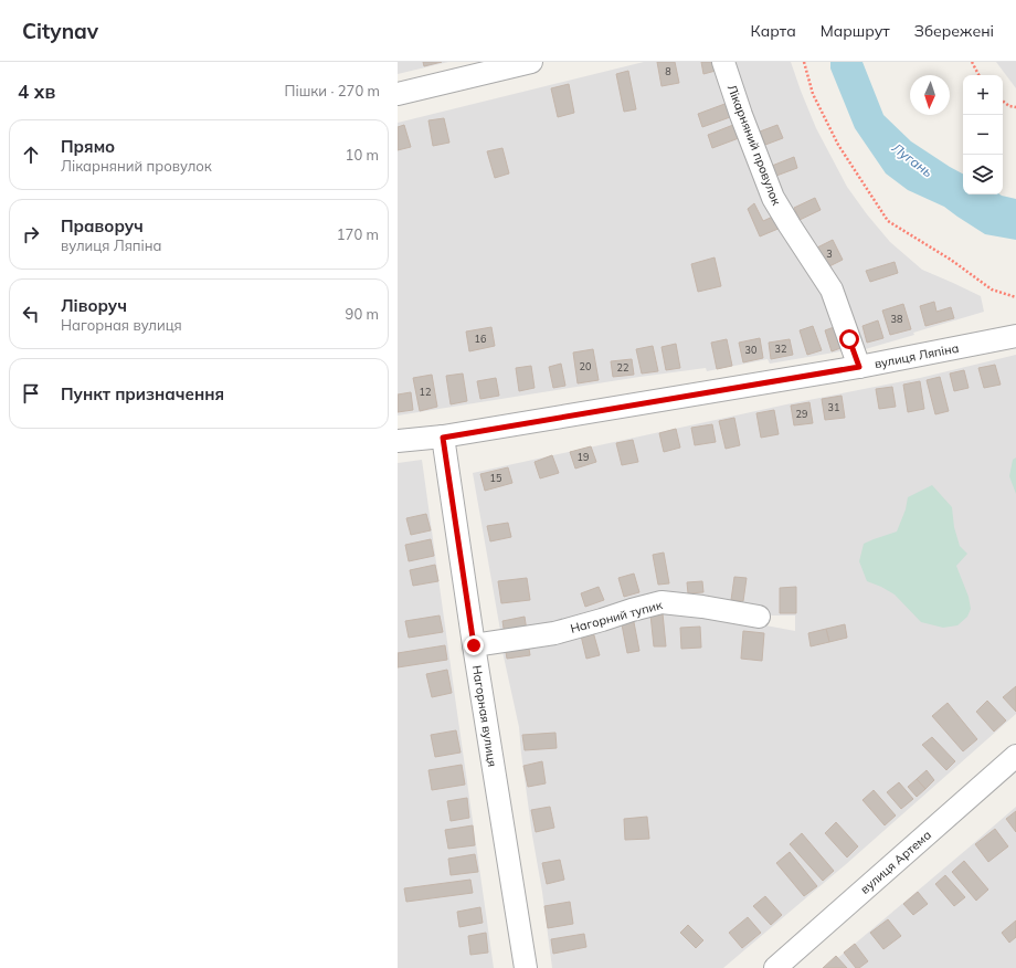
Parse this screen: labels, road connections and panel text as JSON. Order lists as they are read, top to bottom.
{
  "streets": {
    "street": [
      "Лікарняний провулок",
      "вулиця Ляпіна",
      "Нагорний тупик",
      "Нагорная вулиця",
      "вулиця Артема"
    ]
  },
  "crossings": [
    ["Лікарняний провулок", "вулиця Ляпіна"],
    ["вулиця Ляпіна", "Нагорная вулиця"],
    ["Нагорний тупик", "Нагорная вулиця"]
  ],
  "water": ["Лугань"],
  "house_numbers": [
    "8",
    "3",
    "38",
    "16",
    "32",
    "30",
    "20",
    "22",
    "12",
    "31",
    "29",
    "19",
    "15"
  ],
  "north": "bottom",
  "page": {
    "header": "Citynav",
    "nav": ["Карта", "Маршрут", "Збережені"],
    "heading": ["4 хв", "Пішки · 270 m"],
    "map_buttons": ["+", "−"],
    "list": [
      ["Прямо", "Лікарняний провулок", "10 m"],
      ["Праворуч", "вулиця Ляпіна", "170 m"],
      ["Ліворуч", "Нагорная вулиця", "90 m"],
      "Пункт призначення"
    ]
  }
}
